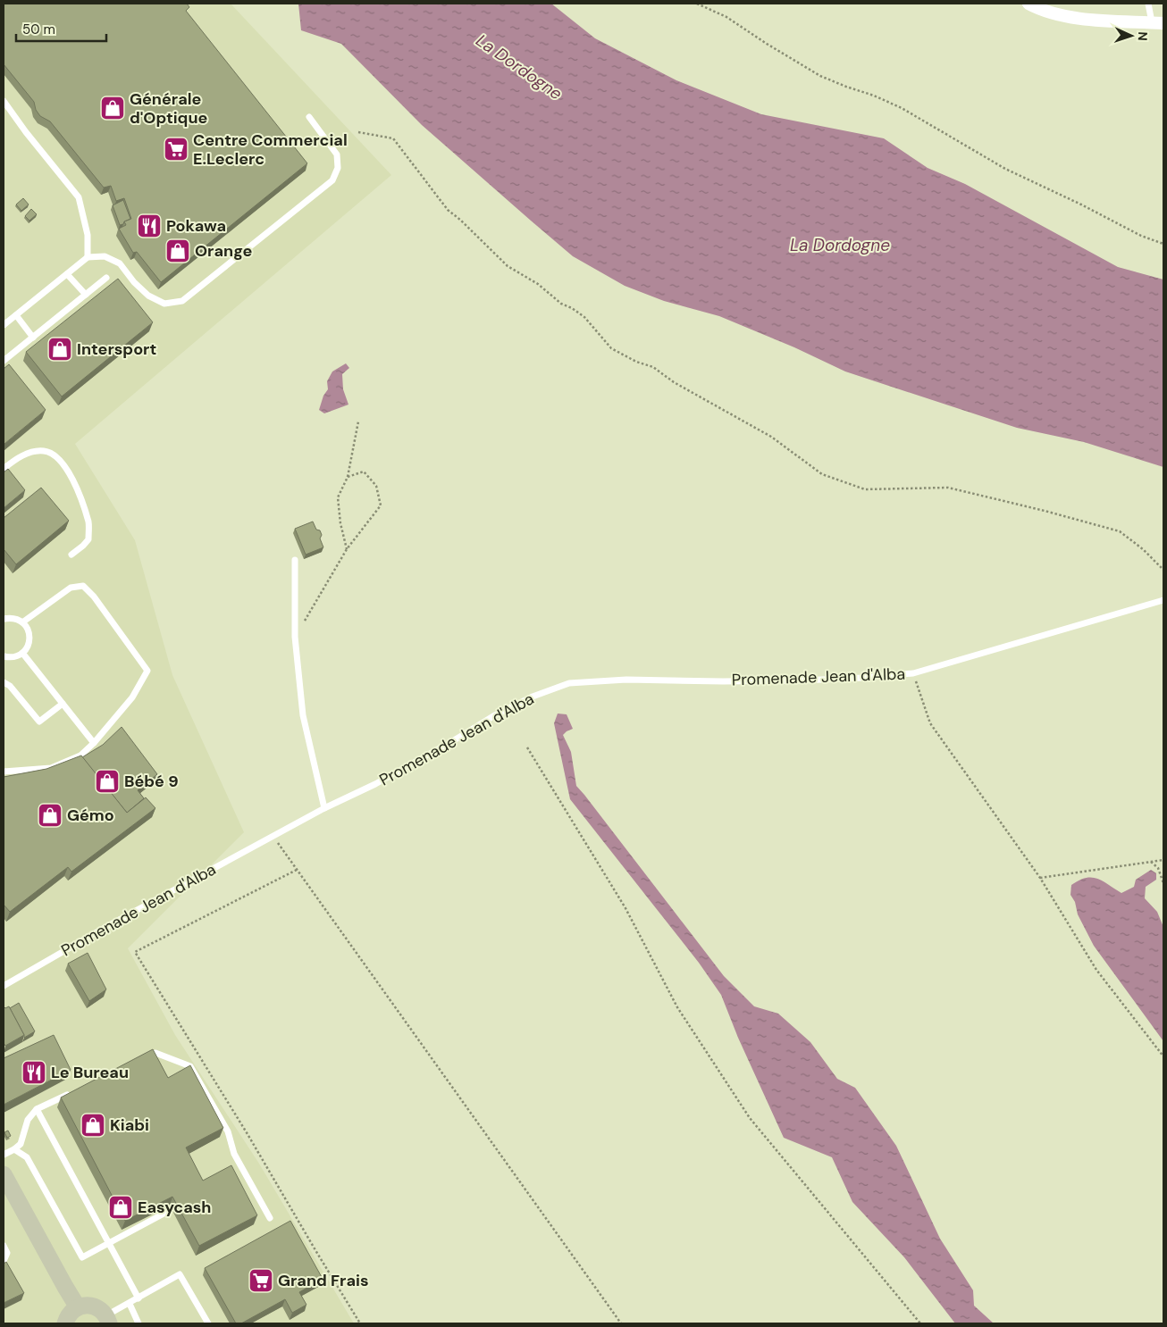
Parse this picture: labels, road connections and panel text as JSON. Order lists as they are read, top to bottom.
{
  "streets": {
    "lane": ["Promenade Jean d'Alba"]
  },
  "water": ["La Dordogne"],
  "places": {
    "shop": [
      "Générale d'Optique",
      "Orange",
      "Intersport",
      "Bébé 9",
      "Gémo",
      "Kiabi",
      "Easycash"
    ],
    "supermarket": ["Centre Commercial E.Leclerc", "Grand Frais"],
    "restaurant": ["Pokawa", "Le Bureau"]
  },
  "scale_bar": "50 m",
  "north": "right"
}
